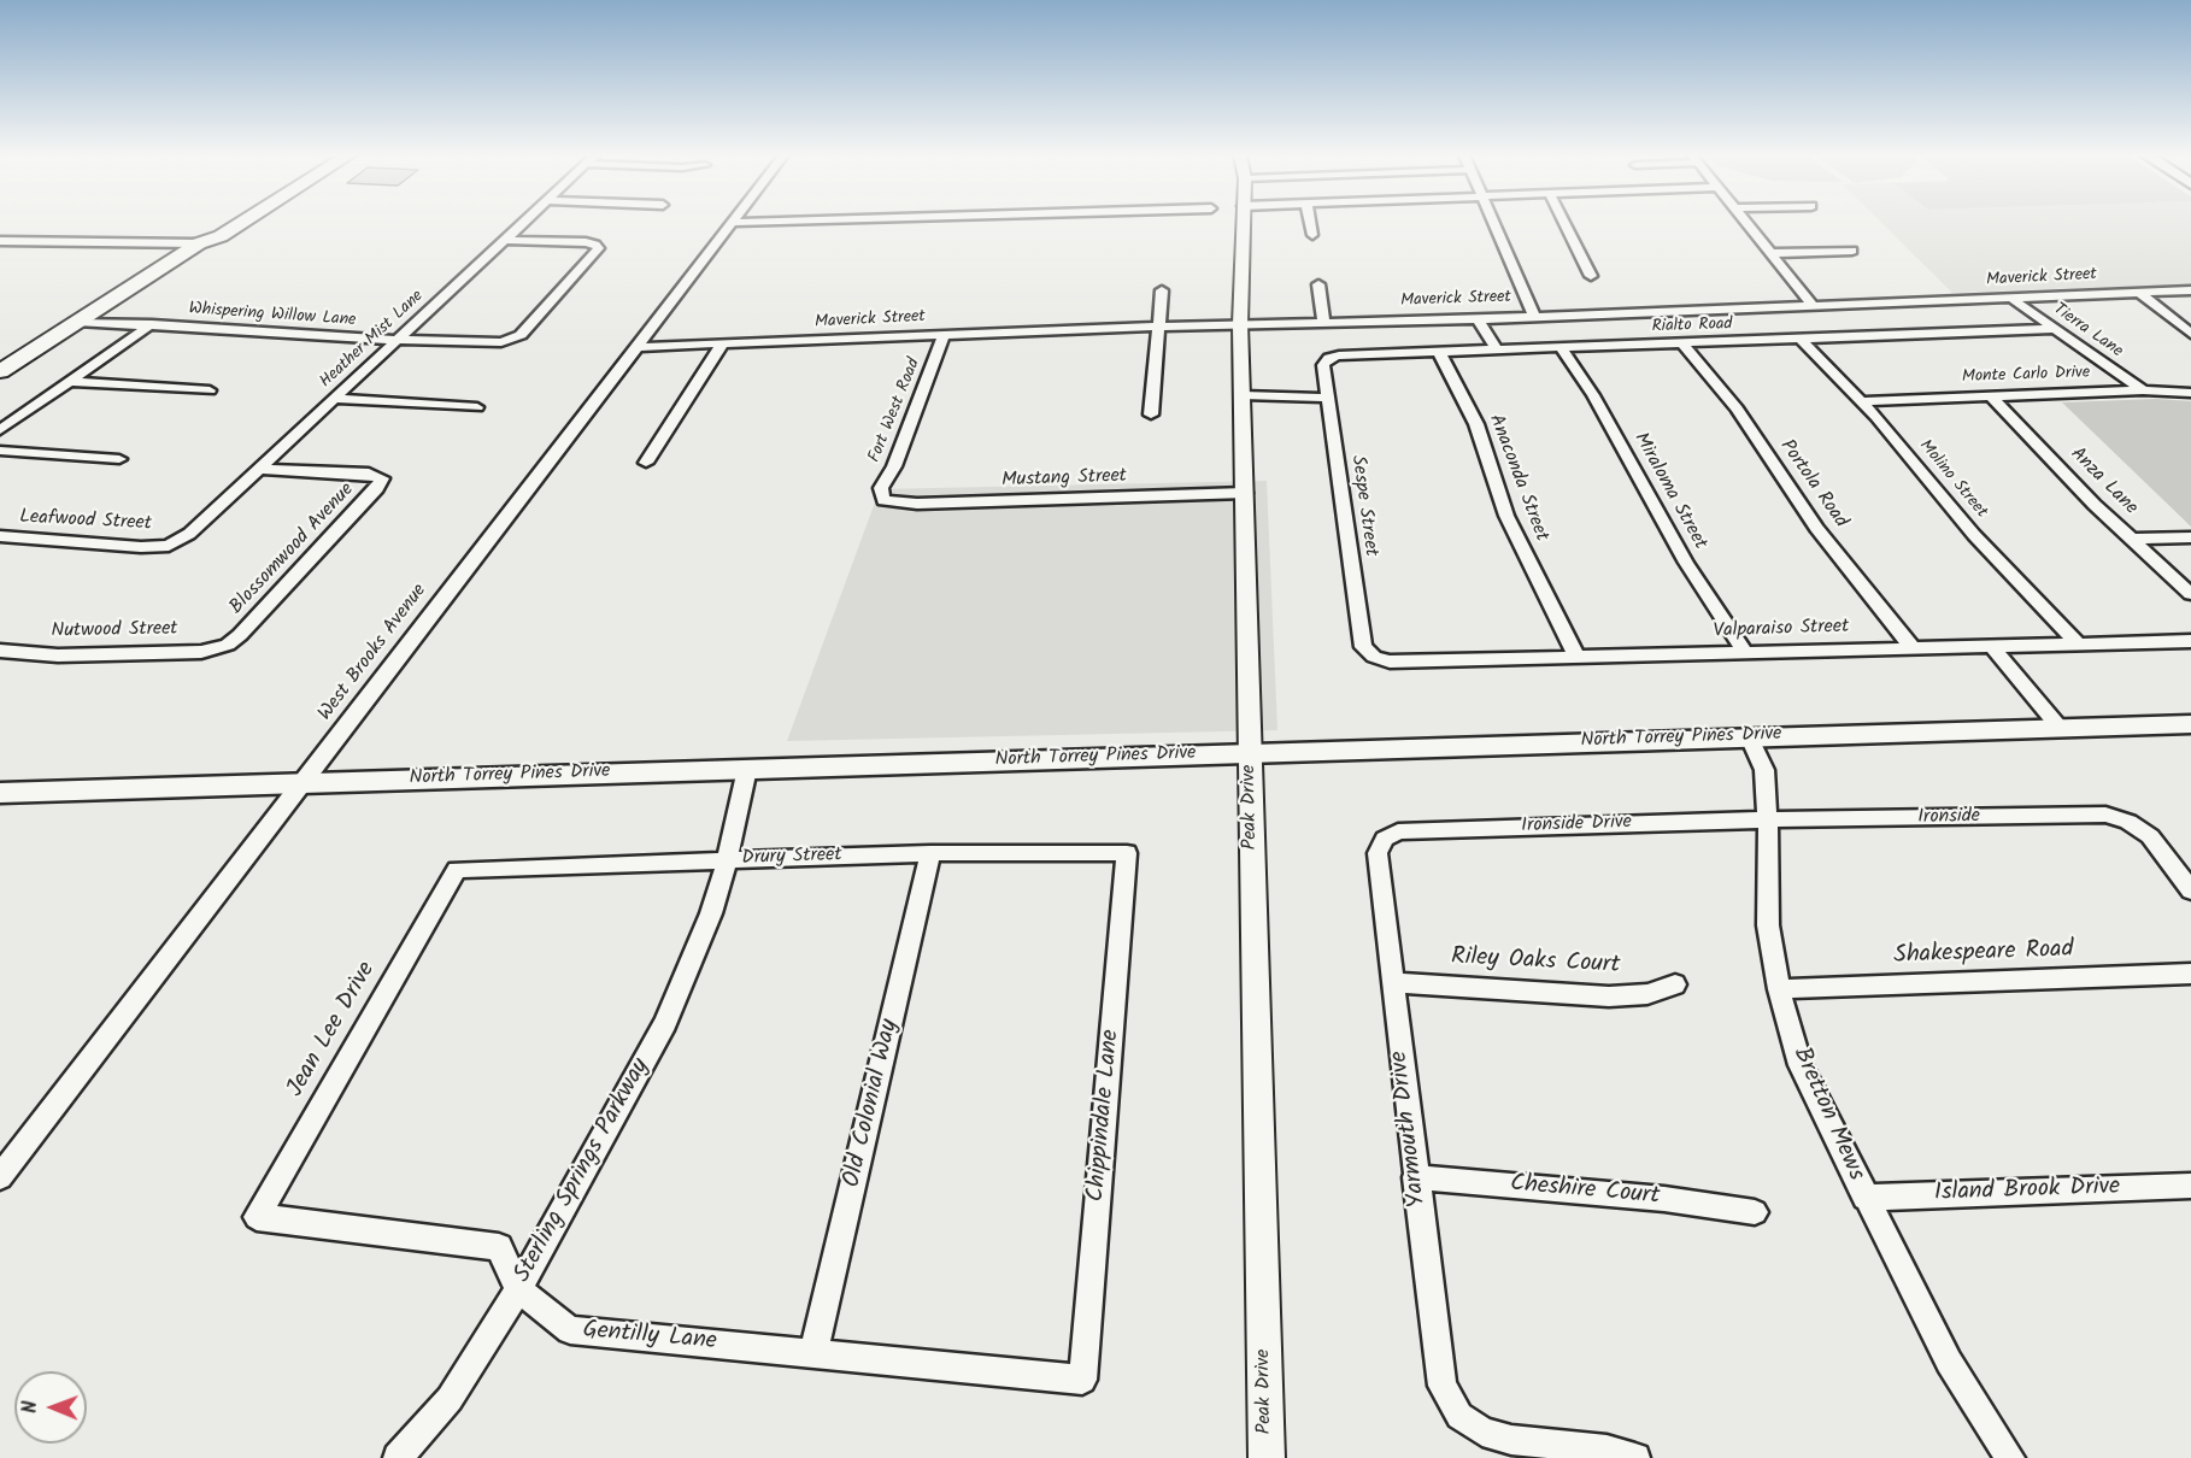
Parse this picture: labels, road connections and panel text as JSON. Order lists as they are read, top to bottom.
{
  "streets": {
    "main road": ["North Torrey Pines Drive"],
    "street": [
      "Maverick Street",
      "Whispering Willow Lane",
      "Rialto Road",
      "Tierra Lane",
      "Heather Mist Lane",
      "Monte Carlo Drive",
      "Fort West Road",
      "Anaconda Street",
      "Mustang Street",
      "Molino Street",
      "Anza Lane",
      "Portola Road",
      "Miraloma Street",
      "Sespe Street",
      "Leafwood Street",
      "Blossomwood Avenue",
      "Valparaiso Street",
      "Nutwood Street",
      "West Brooks Avenue",
      "Peak Drive",
      "Ironside",
      "Ironside Drive",
      "Drury Street",
      "Shakespeare Road",
      "Riley Oaks Court",
      "Jean Lee Drive",
      "Old Colonial Way",
      "Bretton Mews",
      "Chippindale Lane",
      "Yarmouth Drive",
      "Sterling Springs Parkway",
      "Cheshire Court",
      "Island Brook Drive",
      "Gentilly Lane"
    ]
  },
  "crossings": [
    ["Maverick Street", "Tierra Lane"],
    ["Maverick Street", "Fort West Road"],
    ["Maverick Street", "West Brooks Avenue"],
    ["Maverick Street", "Peak Drive"],
    ["Whispering Willow Lane", "Heather Mist Lane"],
    ["Rialto Road", "Tierra Lane"],
    ["Rialto Road", "Anaconda Street"],
    ["Rialto Road", "Molino Street"],
    ["Rialto Road", "Portola Road"],
    ["Rialto Road", "Miraloma Street"],
    ["Rialto Road", "Sespe Street"],
    ["Tierra Lane", "Monte Carlo Drive"],
    ["Heather Mist Lane", "Leafwood Street"],
    ["Heather Mist Lane", "Blossomwood Avenue"],
    ["Monte Carlo Drive", "Molino Street"],
    ["Monte Carlo Drive", "Anza Lane"],
    ["Fort West Road", "Mustang Street"],
    ["Anaconda Street", "Valparaiso Street"],
    ["Mustang Street", "Peak Drive"],
    ["Molino Street", "Valparaiso Street"],
    ["Portola Road", "Valparaiso Street"],
    ["Miraloma Street", "Valparaiso Street"],
    ["Sespe Street", "Valparaiso Street"],
    ["Blossomwood Avenue", "Nutwood Street"],
    ["West Brooks Avenue", "North Torrey Pines Drive"],
    ["North Torrey Pines Drive", "Peak Drive"],
    ["North Torrey Pines Drive", "Bretton Mews"],
    ["North Torrey Pines Drive", "Sterling Springs Parkway"],
    ["Ironside", "Ironside Drive"],
    ["Ironside", "Bretton Mews"],
    ["Ironside Drive", "Bretton Mews"],
    ["Ironside Drive", "Yarmouth Drive"],
    ["Drury Street", "Jean Lee Drive"],
    ["Drury Street", "Old Colonial Way"],
    ["Drury Street", "Chippindale Lane"],
    ["Drury Street", "Sterling Springs Parkway"],
    ["Shakespeare Road", "Bretton Mews"],
    ["Riley Oaks Court", "Yarmouth Drive"],
    ["Jean Lee Drive", "Gentilly Lane"],
    ["Old Colonial Way", "Gentilly Lane"],
    ["Bretton Mews", "Island Brook Drive"],
    ["Chippindale Lane", "Gentilly Lane"],
    ["Yarmouth Drive", "Cheshire Court"],
    ["Sterling Springs Parkway", "Gentilly Lane"]
  ],
  "north": "left"
}
